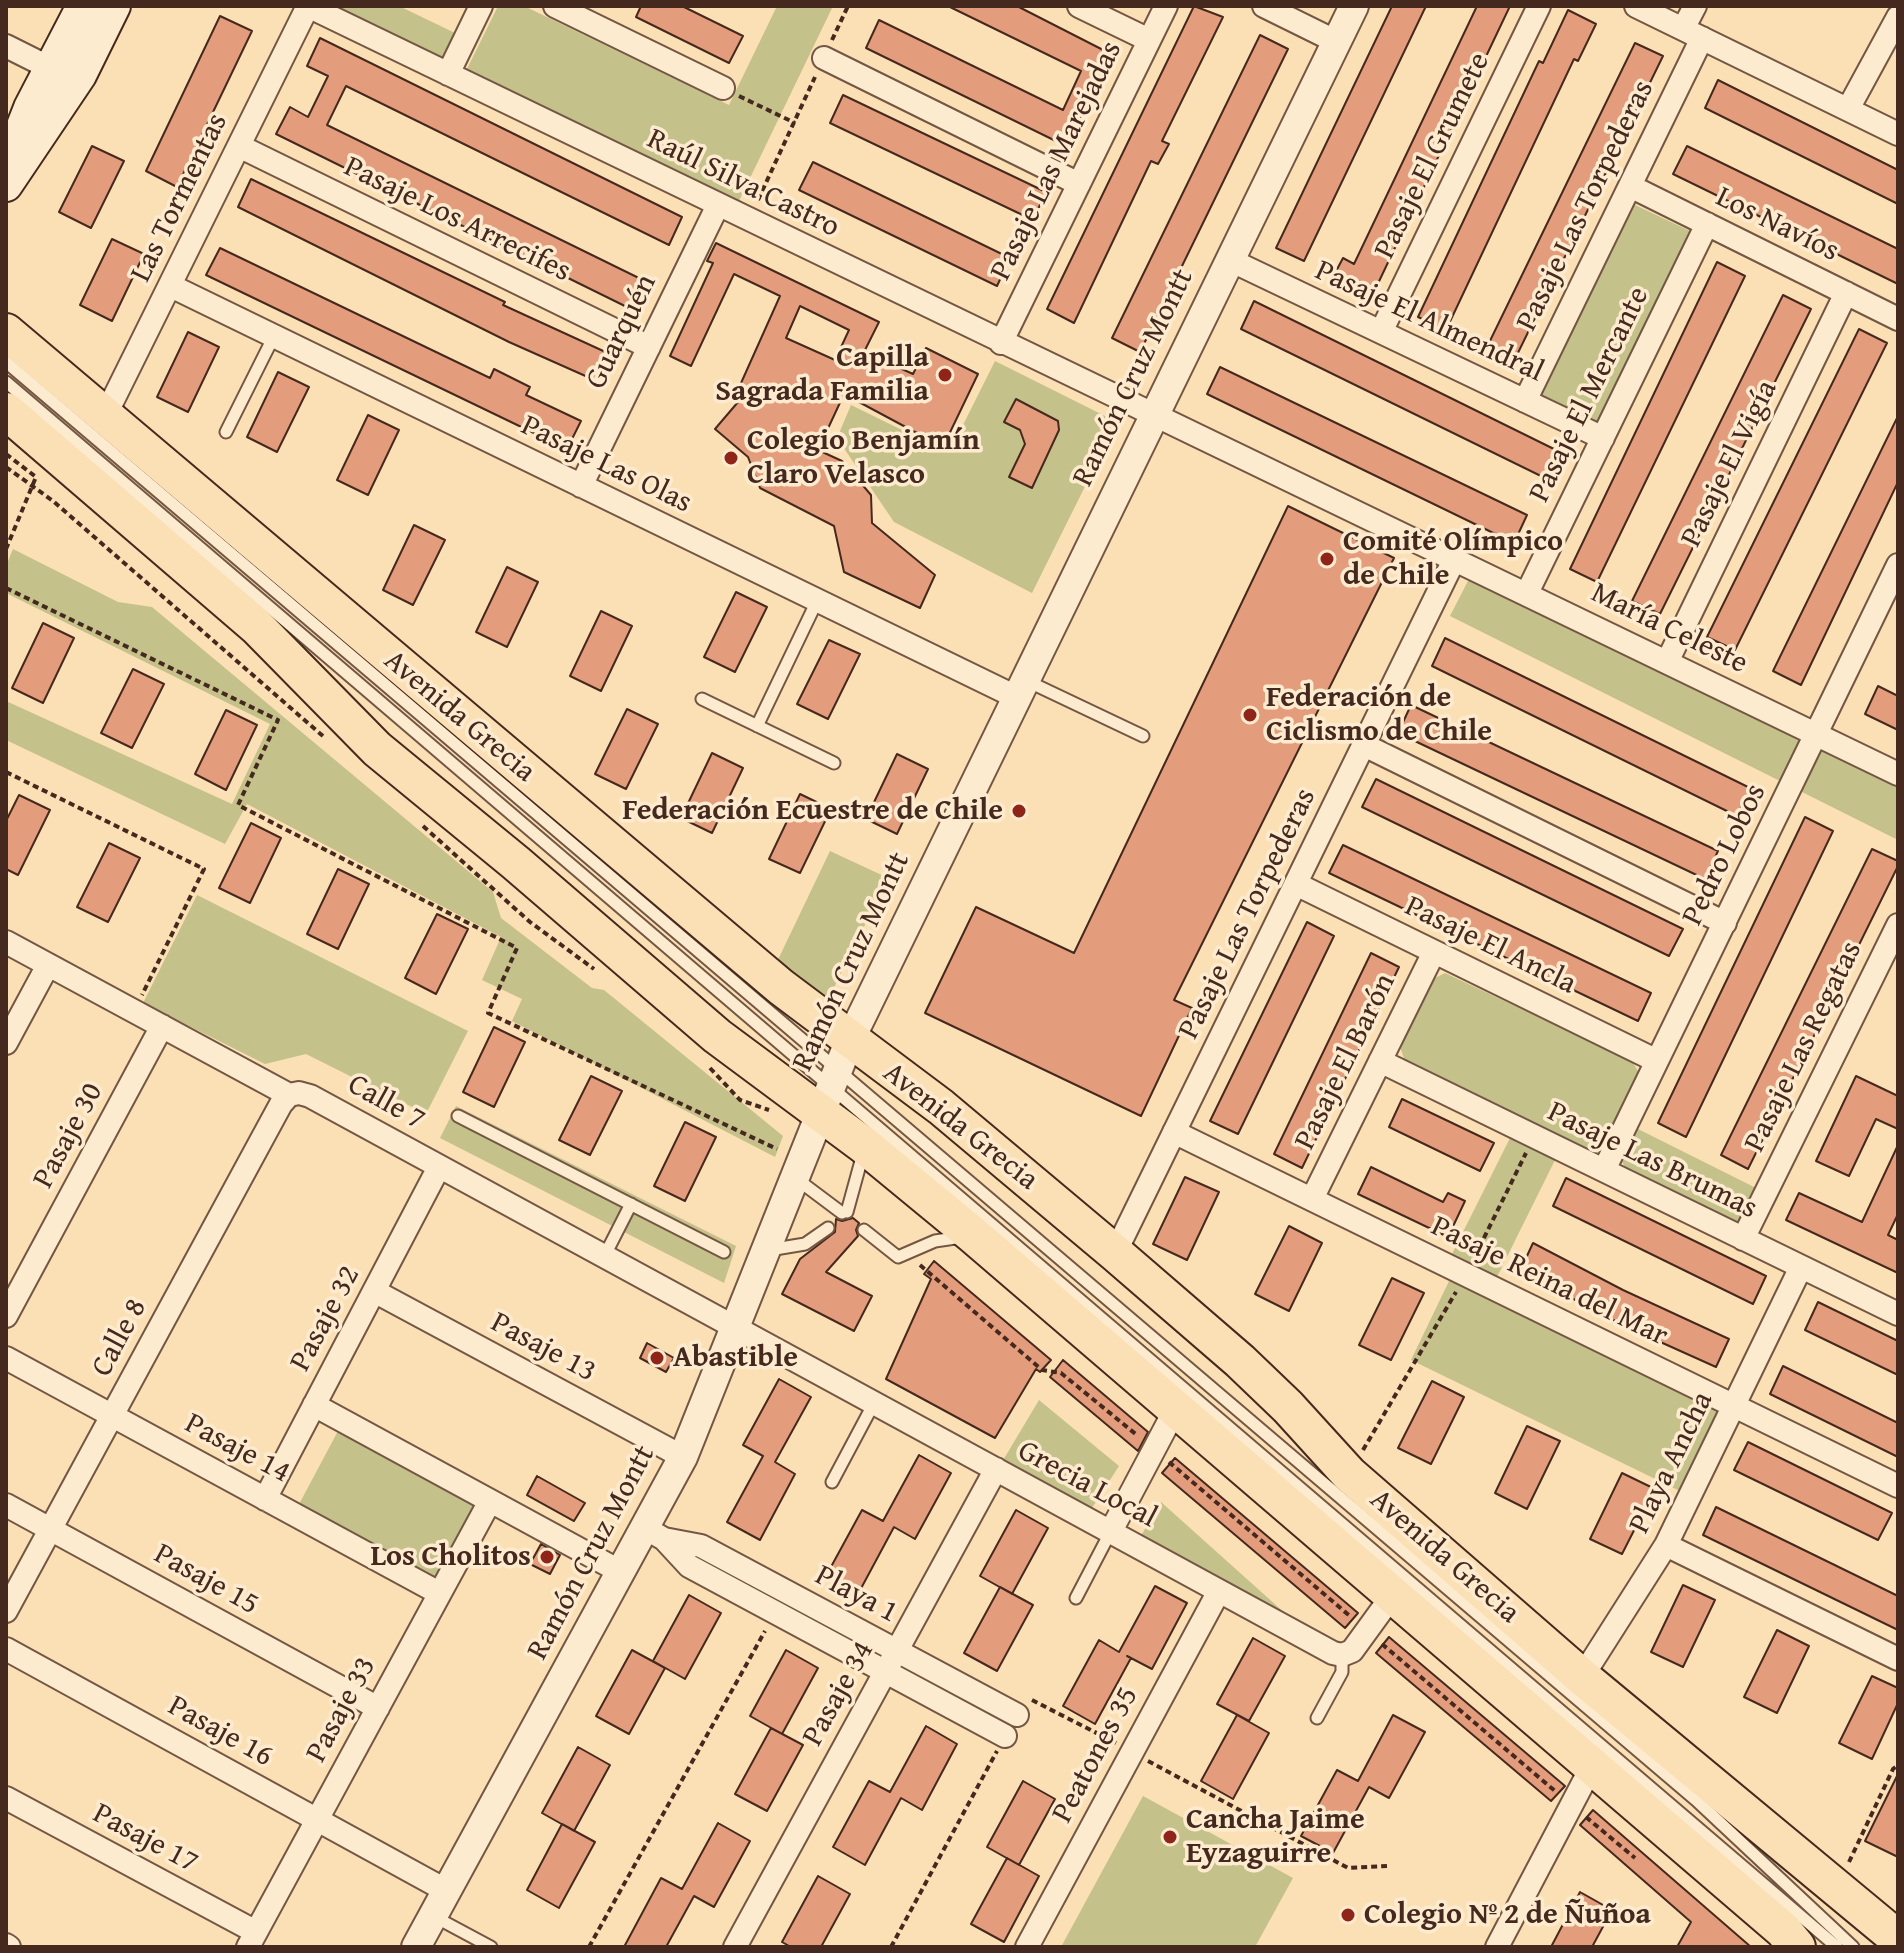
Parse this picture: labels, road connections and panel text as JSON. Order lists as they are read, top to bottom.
{
  "streets": {
    "main road": ["Avenida Grecia"],
    "street": [
      "Pasaje El Grumete",
      "Pasaje Las Marejadas",
      "Raúl Silva Castro",
      "Las Tormentas",
      "Pasaje Las Torpederas",
      "Pasaje Los Arrecifes",
      "Los Navíos",
      "Pasaje El Almendral",
      "Guarquén",
      "Ramón Cruz Montt",
      "Pasaje El Mercante",
      "Pasaje El Vigía",
      "Pasaje Las Olas",
      "María Celeste",
      "Pedro Lobos",
      "Pasaje El Ancla",
      "Pasaje Las Regatas",
      "Pasaje El Barón",
      "Calle 7",
      "Pasaje 30",
      "Pasaje Las Brumas",
      "Pasaje Reina del Mar",
      "Pasaje 32",
      "Calle 8",
      "Pasaje 13",
      "Pasaje 14",
      "Playa Ancha",
      "Grecia Local",
      "Pasaje 15",
      "Playa 1",
      "Pasaje 34",
      "Pasaje 33",
      "Pasaje 16",
      "Peatones 35",
      "Pasaje 17"
    ]
  },
  "crossings": [
    ["Pasaje El Grumete", "Pasaje El Almendral"],
    ["Pasaje Las Marejadas", "Raúl Silva Castro"],
    ["Raúl Silva Castro", "Las Tormentas"],
    ["Raúl Silva Castro", "Guarquén"],
    ["Raúl Silva Castro", "Ramón Cruz Montt"],
    ["Raúl Silva Castro", "María Celeste"],
    ["Las Tormentas", "Pasaje Los Arrecifes"],
    ["Las Tormentas", "Pasaje Las Olas"],
    ["Las Tormentas", "Avenida Grecia"],
    ["Pasaje Las Torpederas", "Los Navíos"],
    ["Pasaje Las Torpederas", "Pasaje El Almendral"],
    ["Pasaje Las Torpederas", "María Celeste"],
    ["Pasaje Las Torpederas", "Avenida Grecia"],
    ["Pasaje Las Torpederas", "Pasaje El Ancla"],
    ["Pasaje Las Torpederas", "Pasaje Reina del Mar"],
    ["Pasaje Los Arrecifes", "Guarquén"],
    ["Los Navíos", "Pasaje El Mercante"],
    ["Los Navíos", "Pasaje El Vigía"],
    ["Pasaje El Almendral", "Ramón Cruz Montt"],
    ["Pasaje El Almendral", "Pasaje El Mercante"],
    ["Guarquén", "Pasaje Las Olas"],
    ["Ramón Cruz Montt", "Pasaje Las Olas"],
    ["Ramón Cruz Montt", "María Celeste"],
    ["Ramón Cruz Montt", "Avenida Grecia"],
    ["Ramón Cruz Montt", "Calle 7"],
    ["Ramón Cruz Montt", "Pasaje 13"],
    ["Ramón Cruz Montt", "Grecia Local"],
    ["Ramón Cruz Montt", "Playa 1"],
    ["Ramón Cruz Montt", "Pasaje 16"],
    ["Pasaje El Mercante", "María Celeste"],
    ["Pasaje El Vigía", "María Celeste"],
    ["María Celeste", "Pedro Lobos"],
    ["Avenida Grecia", "Playa Ancha"],
    ["Pedro Lobos", "Pasaje El Ancla"],
    ["Pedro Lobos", "Pasaje Las Brumas"],
    ["Pasaje El Ancla", "Pasaje El Barón"],
    ["Pasaje Las Regatas", "Pasaje Las Brumas"],
    ["Pasaje El Barón", "Pasaje Las Brumas"],
    ["Pasaje El Barón", "Pasaje Reina del Mar"],
    ["Calle 7", "Pasaje 30"],
    ["Calle 7", "Pasaje 32"],
    ["Calle 7", "Calle 8"],
    ["Calle 7", "Grecia Local"],
    ["Pasaje Las Brumas", "Playa Ancha"],
    ["Pasaje Reina del Mar", "Playa Ancha"],
    ["Pasaje 32", "Pasaje 13"],
    ["Pasaje 32", "Pasaje 14"],
    ["Calle 8", "Pasaje 14"],
    ["Calle 8", "Pasaje 15"],
    ["Pasaje 14", "Pasaje 33"],
    ["Grecia Local", "Pasaje 34"],
    ["Grecia Local", "Peatones 35"],
    ["Pasaje 15", "Pasaje 33"],
    ["Playa 1", "Pasaje 34"],
    ["Pasaje 33", "Pasaje 16"],
    ["Pasaje 33", "Pasaje 17"]
  ],
  "places": [
    "Capilla Sagrada Familia",
    "Colegio Benjamín Claro Velasco",
    "Comité Olímpico de Chile",
    "Federación de Ciclismo de Chile",
    "Federación Ecuestre de Chile",
    "Abastible",
    "Los Cholitos",
    "Cancha Jaime Eyzaguirre",
    "Colegio Nº 2 de Ñuñoa"
  ]
}
